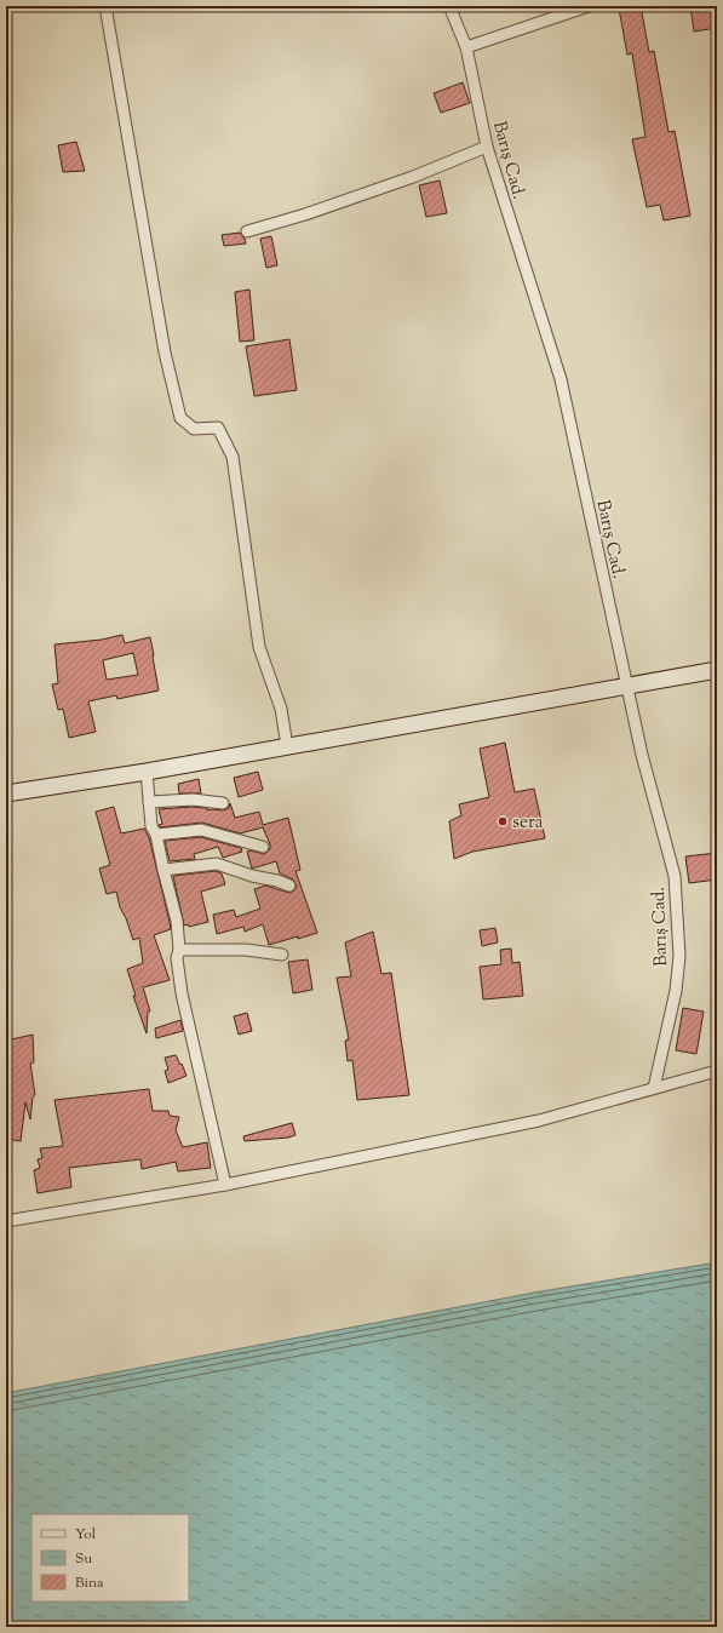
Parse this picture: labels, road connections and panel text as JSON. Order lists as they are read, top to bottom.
{
  "streets": {
    "street": ["Barış Cad."]
  },
  "places": ["sera"],
  "legend": ["Yol", "Su", "Bina"]
}
